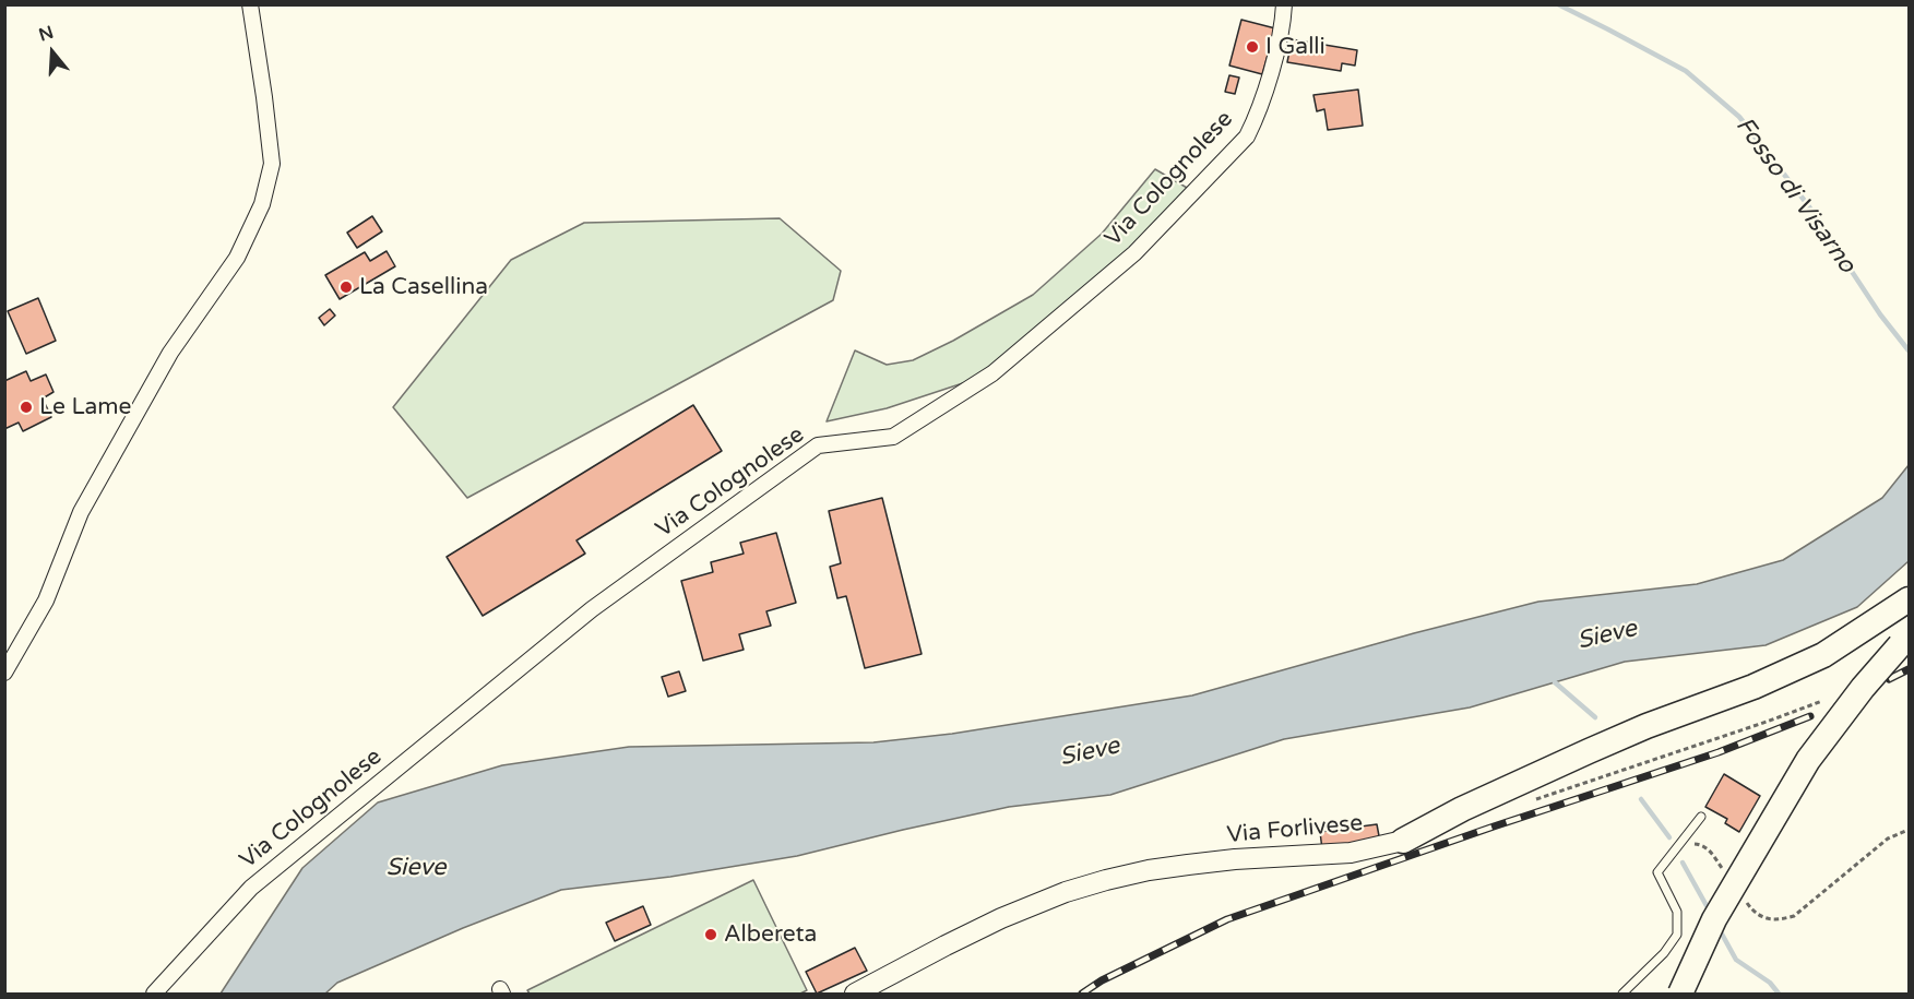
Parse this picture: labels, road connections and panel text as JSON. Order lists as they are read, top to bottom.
{
  "streets": {
    "street": ["Via Colognolese", "Via Forlivese"]
  },
  "water": ["Fosso di Visarno", "Sieve"],
  "places": [
    "I Galli",
    "La Casellina",
    "Le Lame",
    "Albereta"
  ],
  "north": "top"
}
